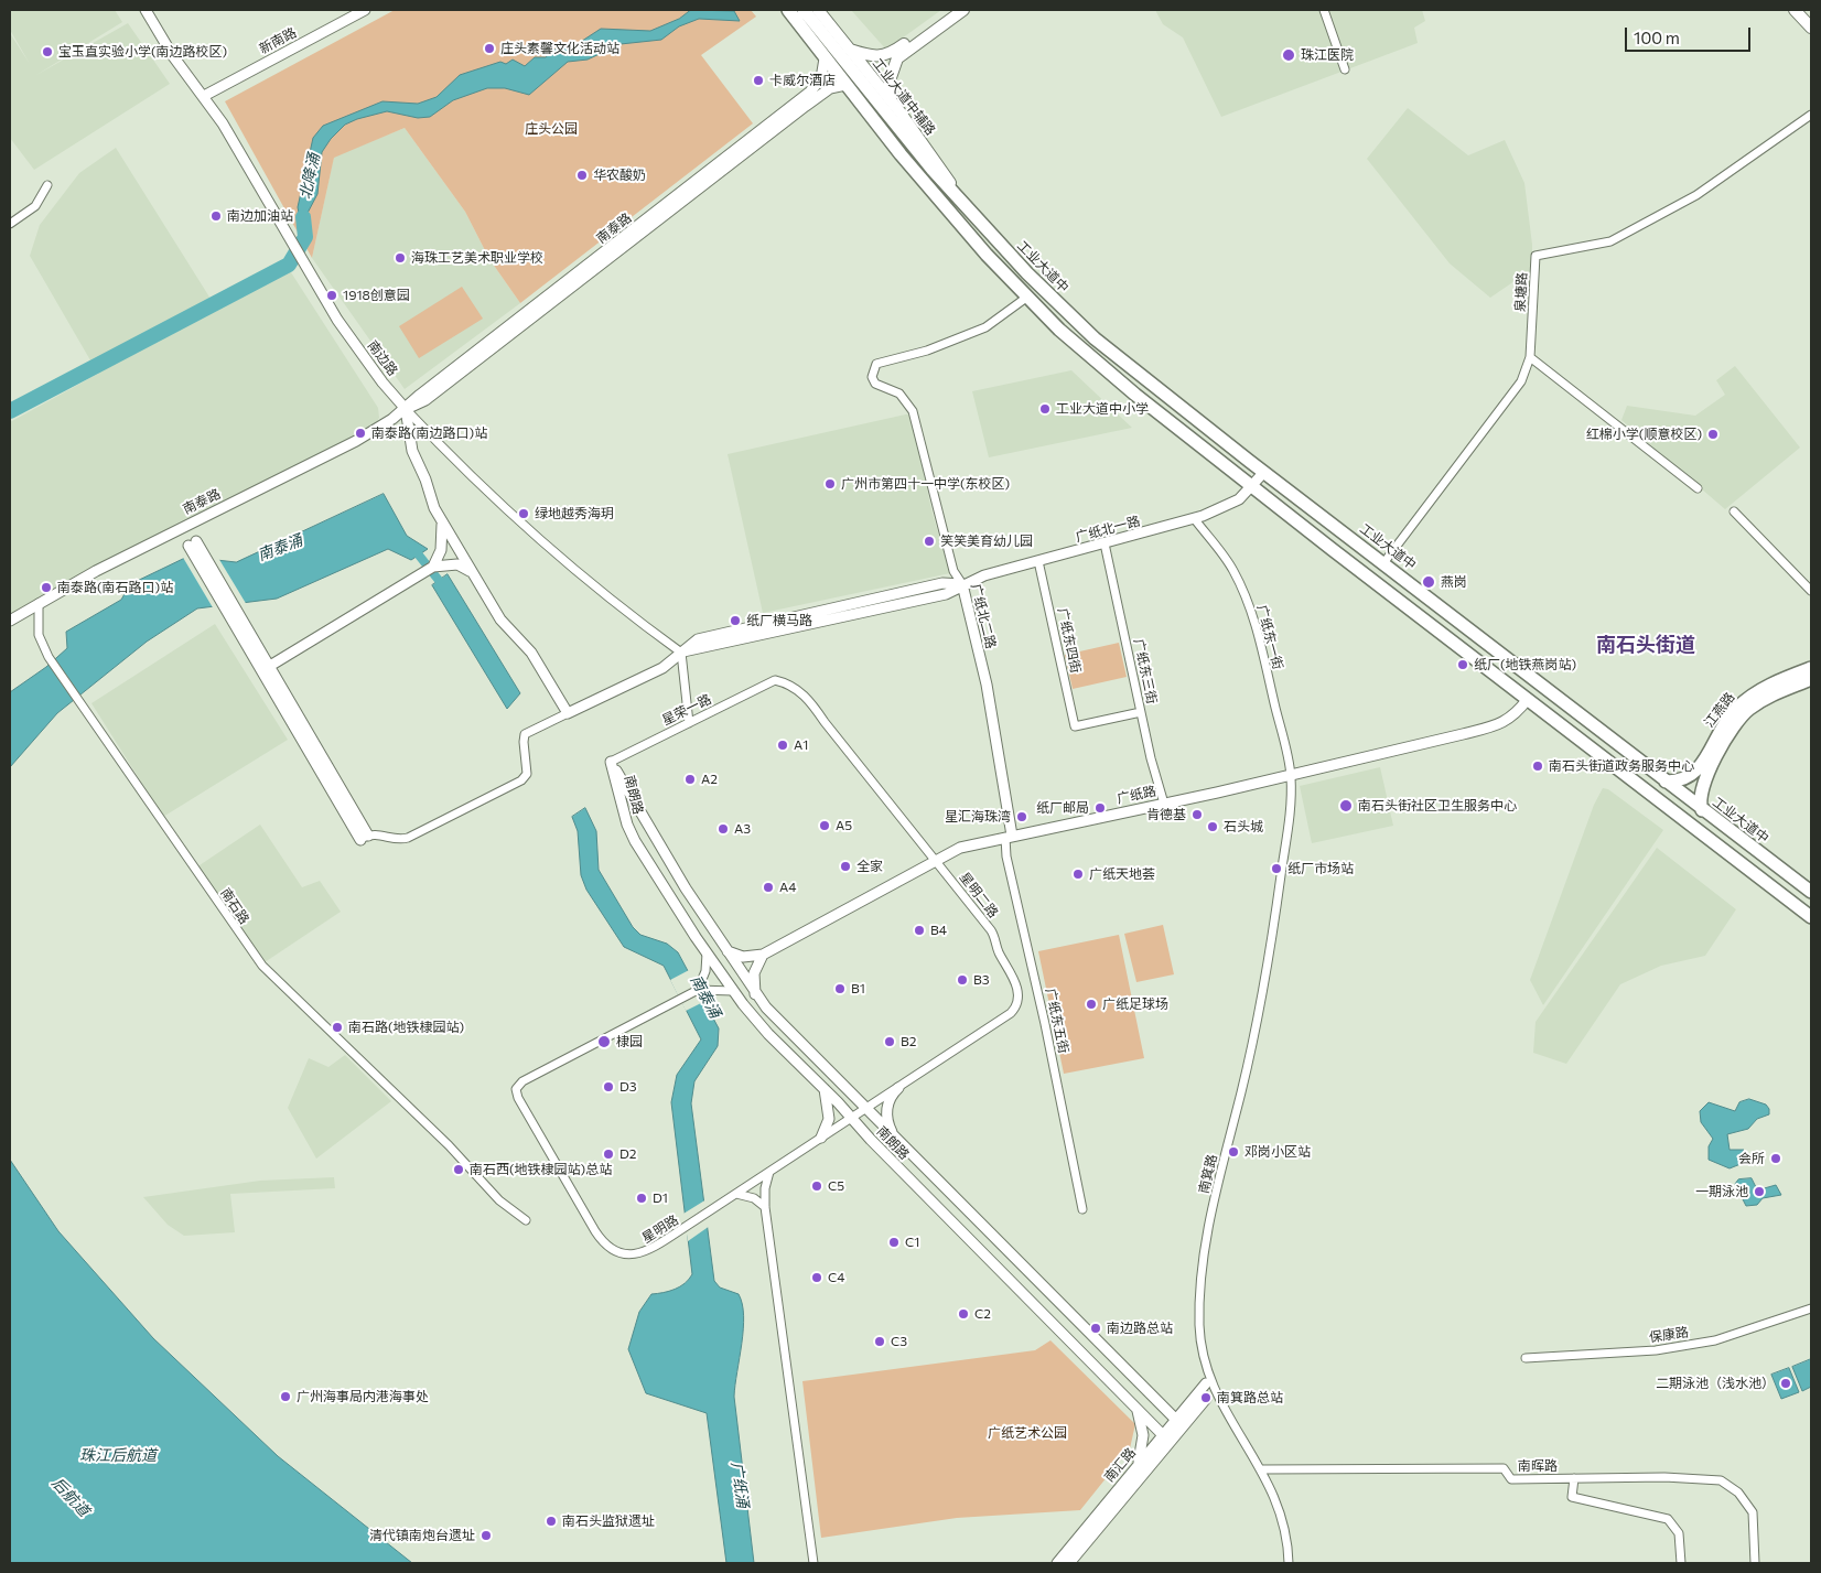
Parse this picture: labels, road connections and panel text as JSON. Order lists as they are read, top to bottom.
{
  "streets": {
    "main road": ["工业大道中辅路", "工业大道中", "江燕路"],
    "street": [
      "新南路",
      "南泰路",
      "泉塘路",
      "南边路",
      "广纸北一路",
      "广纸北二路",
      "广纸东一街",
      "广纸东四街",
      "广纸东三街",
      "星荣一路",
      "南朗路",
      "广纸路",
      "星明二路",
      "南石路",
      "广纸东五街",
      "南箕路",
      "星明路",
      "保康路",
      "南汇路",
      "南晖路"
    ]
  },
  "crossings": [
    ["新南路", "南边路"],
    ["工业大道中辅路", "工业大道中"],
    ["南泰路", "南边路"],
    ["南泰路", "南石路"],
    ["工业大道中", "泉塘路"],
    ["工业大道中", "广纸北一路"],
    ["工业大道中", "江燕路"],
    ["南边路", "广纸北一路"],
    ["广纸北一路", "广纸北二路"],
    ["广纸北一路", "广纸东一街"],
    ["广纸北一路", "广纸东四街"],
    ["广纸北一路", "广纸东三街"],
    ["广纸北二路", "广纸路"],
    ["广纸北二路", "广纸东五街"],
    ["广纸东一街", "广纸路"],
    ["广纸东一街", "南箕路"],
    ["广纸东四街", "广纸东三街"],
    ["广纸东三街", "广纸路"],
    ["星荣一路", "南朗路"],
    ["星荣一路", "星明二路"],
    ["南朗路", "星明二路"],
    ["南朗路", "星明路"],
    ["南朗路", "南汇路"],
    ["广纸路", "星明二路"],
    ["广纸路", "广纸东五街"],
    ["广纸路", "南箕路"],
    ["星明二路", "星明路"],
    ["南箕路", "南晖路"]
  ],
  "districts": ["南石头街道"],
  "water": [
    "北降涌",
    "南泰涌",
    "珠江后航道",
    "广纸涌",
    "后航道"
  ],
  "parks": ["庄头公园", "广纸艺术公园"],
  "places": [
    "庄头素馨文化活动站",
    "宝玉直实验小学(南边路校区)",
    "珠江医院",
    "卡威尔酒店",
    "华农酸奶",
    "南边加油站",
    "海珠工艺美术职业学校",
    "1918创意园",
    "工业大道中小学",
    "南泰路(南边路口)站",
    "红棉小学(顺意校区)",
    "广州市第四十一中学(东校区)",
    "绿地越秀海玥",
    "笑笑美育幼儿园",
    "燕岗",
    "南泰路(南石路口)站",
    "纸厂横马路",
    "纸厂(地铁燕岗站)",
    "A1",
    "南石头街道政务服务中心",
    "A2",
    "南石头街社区卫生服务中心",
    "纸厂邮局",
    "肯德基",
    "星汇海珠湾",
    "A5",
    "石头城",
    "A3",
    "全家",
    "纸厂市场站",
    "广纸天地荟",
    "A4",
    "B4",
    "B3",
    "B1",
    "广纸足球场",
    "南石路(地铁棣园站)",
    "棣园",
    "B2",
    "D3",
    "邓岗小区站",
    "D2",
    "会所",
    "南石西(地铁棣园站)总站",
    "C5",
    "一期泳池",
    "D1",
    "C1",
    "C4",
    "C2",
    "南边路总站",
    "C3",
    "二期泳池（浅水池）",
    "广州海事局内港海事处",
    "南箕路总站",
    "南石头监狱遗址",
    "清代镇南炮台遗址"
  ],
  "scale_bar": "100 m"
}
